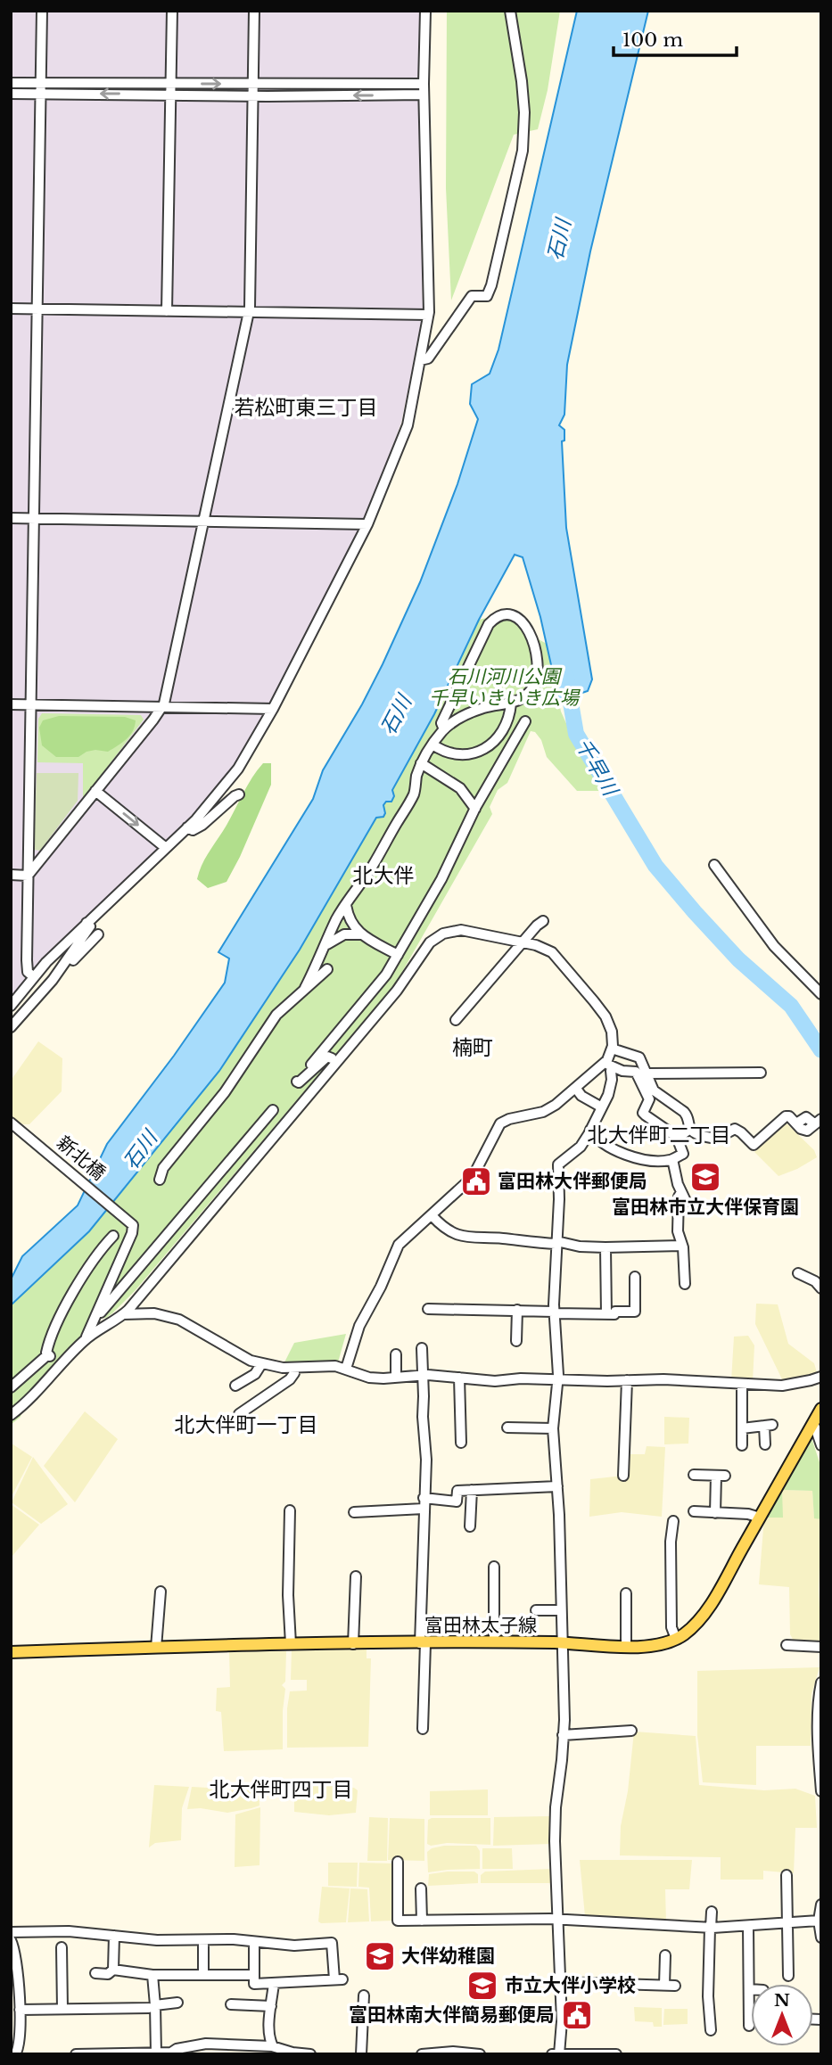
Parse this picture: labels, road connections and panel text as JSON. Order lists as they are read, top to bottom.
{
  "streets": {
    "main road": ["富田林太子線"],
    "street": ["新北橋"]
  },
  "districts": [
    "若松町東三丁目",
    "北大伴",
    "楠町",
    "北大伴町二丁目",
    "北大伴町一丁目",
    "北大伴町四丁目"
  ],
  "water": ["石川", "千早川"],
  "parks": ["石川河川公園 千早いきいき広場"],
  "places": {
    "school or university": ["富田林市立大伴保育園", "大伴幼稚園", "市立大伴小学校"],
    "public building": ["富田林大伴郵便局", "富田林南大伴簡易郵便局"]
  },
  "scale_bar": "100 m",
  "north": "top"
}
